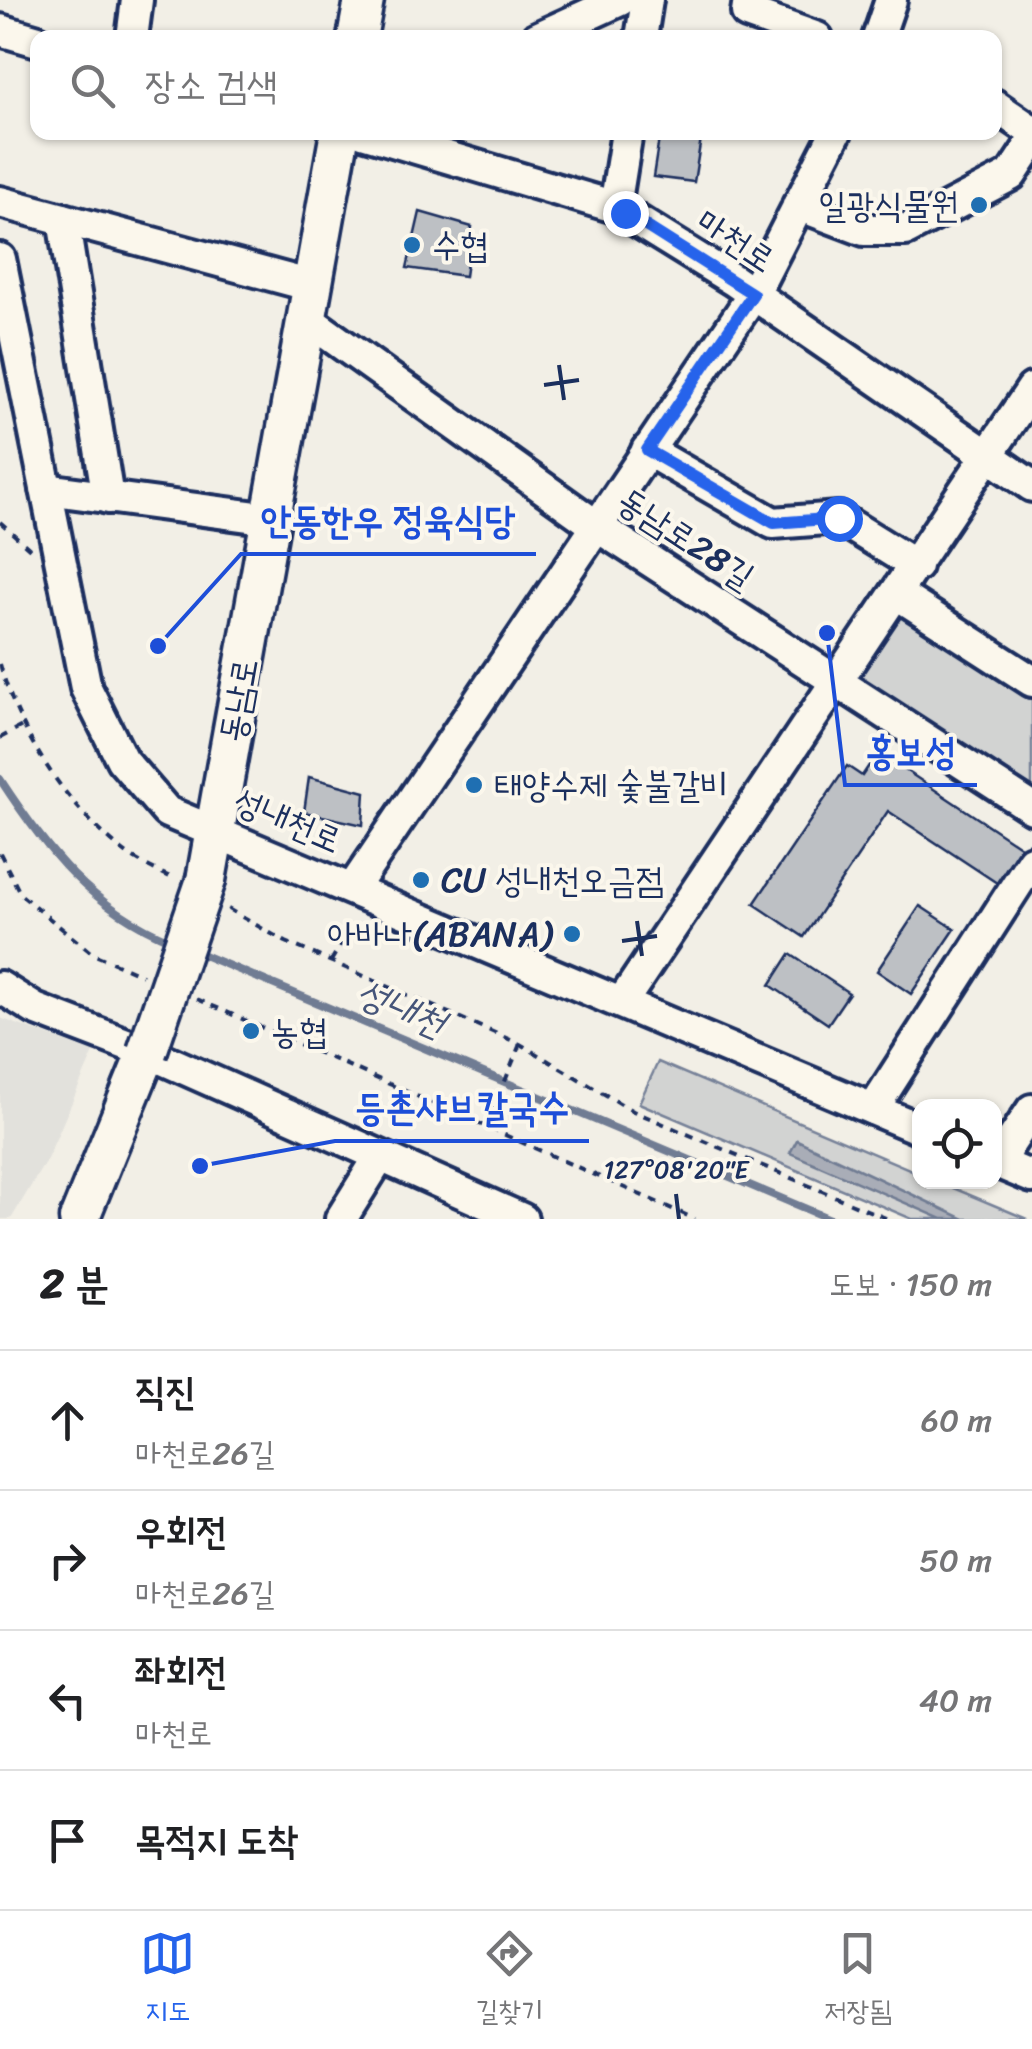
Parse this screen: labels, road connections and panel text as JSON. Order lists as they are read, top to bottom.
{
  "streets": {
    "main road": ["동남로"],
    "street": ["마천로", "동남로28길", "성내천로"]
  },
  "crossings": [
    ["동남로28길", "동남로"],
    ["동남로", "성내천로"]
  ],
  "water": ["성내천"],
  "places": [
    "일광식물원",
    "수협",
    "홍보성",
    "안동한우 정육식당",
    "태양수제 숯불갈비",
    "CU 성내천오금점",
    "아바나(ABANA)",
    "농협",
    "등촌샤브칼국수"
  ],
  "page": {
    "search": "장소 검색",
    "heading": ["2 분", "도보 · 150 m"],
    "list": [
      ["직진", "마천로26길", "60 m"],
      ["우회전", "마천로26길", "50 m"],
      ["좌회전", "마천로", "40 m"],
      "목적지 도착"
    ],
    "nav": ["지도", "길찾기", "저장됨"]
  },
  "coordinates": ["127°08'20\"E"]
}
